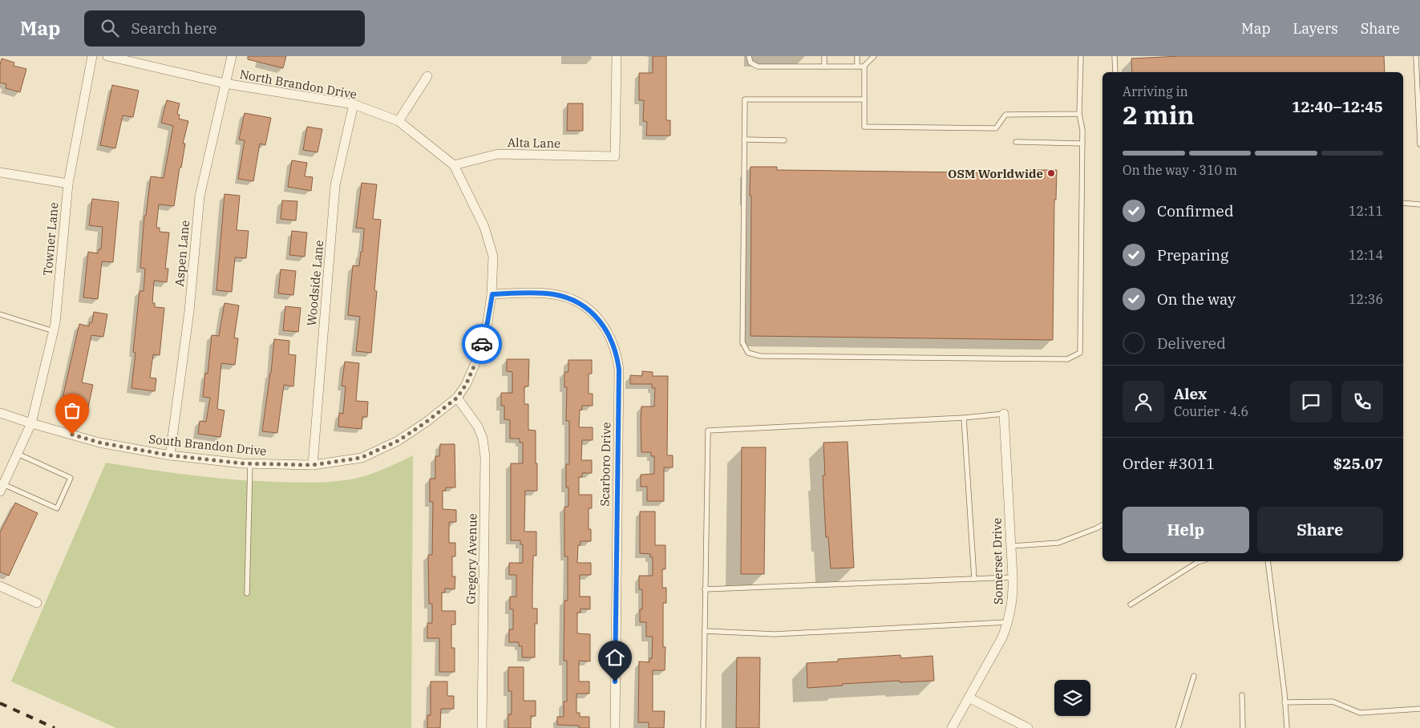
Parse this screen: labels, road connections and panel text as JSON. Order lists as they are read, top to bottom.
{
  "streets": {
    "street": [
      "North Brandon Drive",
      "Alta Lane",
      "Towner Lane",
      "Aspen Lane",
      "Woodside Lane",
      "South Brandon Drive",
      "Scarboro Drive",
      "Gregory Avenue",
      "Somerset Drive"
    ]
  },
  "crossings": [
    ["North Brandon Drive", "Alta Lane"],
    ["North Brandon Drive", "Aspen Lane"],
    ["North Brandon Drive", "Woodside Lane"],
    ["North Brandon Drive", "South Brandon Drive"],
    ["North Brandon Drive", "Scarboro Drive"],
    ["Towner Lane", "South Brandon Drive"],
    ["Aspen Lane", "South Brandon Drive"],
    ["Woodside Lane", "South Brandon Drive"],
    ["South Brandon Drive", "Scarboro Drive"],
    ["South Brandon Drive", "Gregory Avenue"]
  ],
  "places": ["OSM Worldwide"],
  "page": {
    "header": "Map",
    "search": "Search here",
    "nav": ["Map", "Layers", "Share"],
    "heading": ["2 min", "Arriving in", "12:40–12:45"],
    "panel": [
      "Alex",
      "Courier · 4.6",
      "Order #3011",
      "$25.07"
    ],
    "bar": "On the way · 310 m",
    "list": [
      ["Confirmed", "12:11"],
      ["Preparing", "12:14"],
      ["On the way", "12:36"],
      "Delivered"
    ],
    "buttons": ["Help", "Share"]
  }
}
